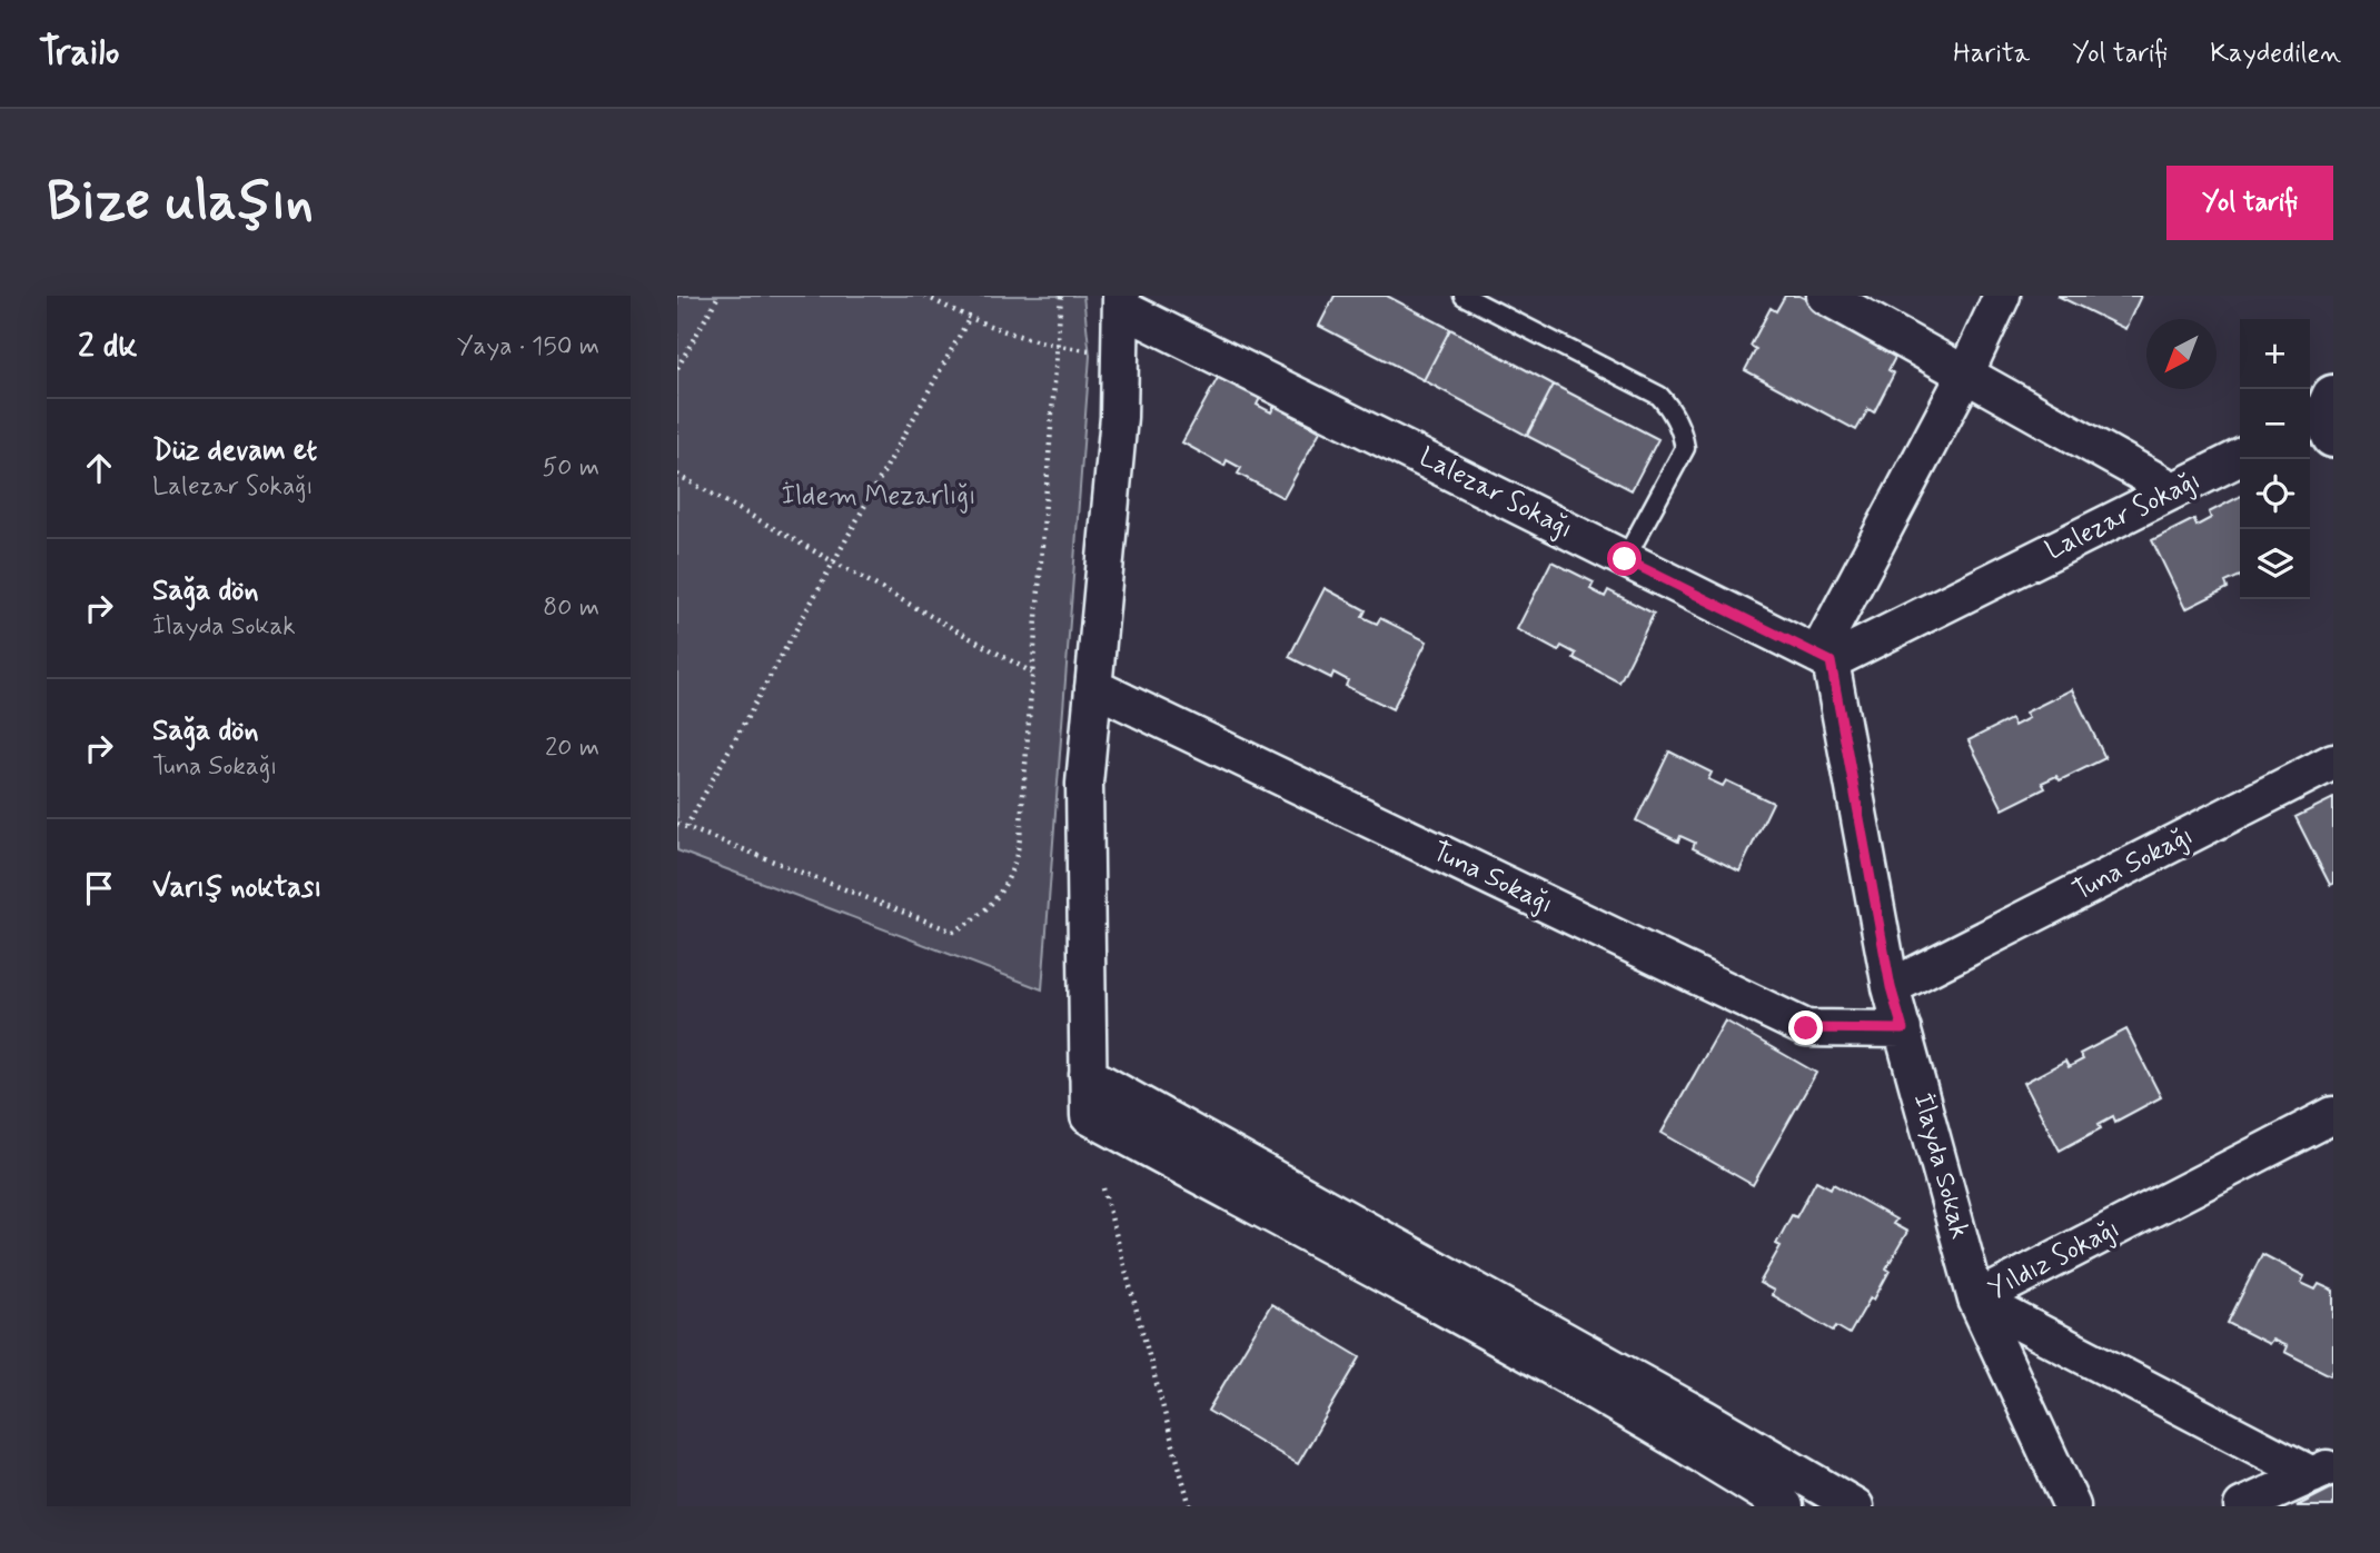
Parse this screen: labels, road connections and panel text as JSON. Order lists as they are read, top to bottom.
{
  "streets": {
    "street": [
      "Lalezar Sokağı",
      "Tuna Sokağı",
      "İlayda Sokak",
      "Yıldız Sokağı"
    ]
  },
  "crossings": [
    ["Lalezar Sokağı", "İlayda Sokak"],
    ["Tuna Sokağı", "İlayda Sokak"],
    ["İlayda Sokak", "Yıldız Sokağı"]
  ],
  "parks": ["İldem Mezarlığı"],
  "north": "bottom left",
  "page": {
    "header": "Trailo",
    "nav": ["Harita", "Yol tarifi", "Kaydedilen"],
    "buttons": "Yol tarifi",
    "title": "Bize ulaşın",
    "heading": ["2 dk", "Yaya · 150 m"],
    "map_buttons": ["+", "−"],
    "list": [
      ["Düz devam et", "Lalezar Sokağı", "50 m"],
      ["Sağa dön", "İlayda Sokak", "80 m"],
      ["Sağa dön", "Tuna Sokağı", "20 m"],
      "Varış noktası"
    ]
  }
}
